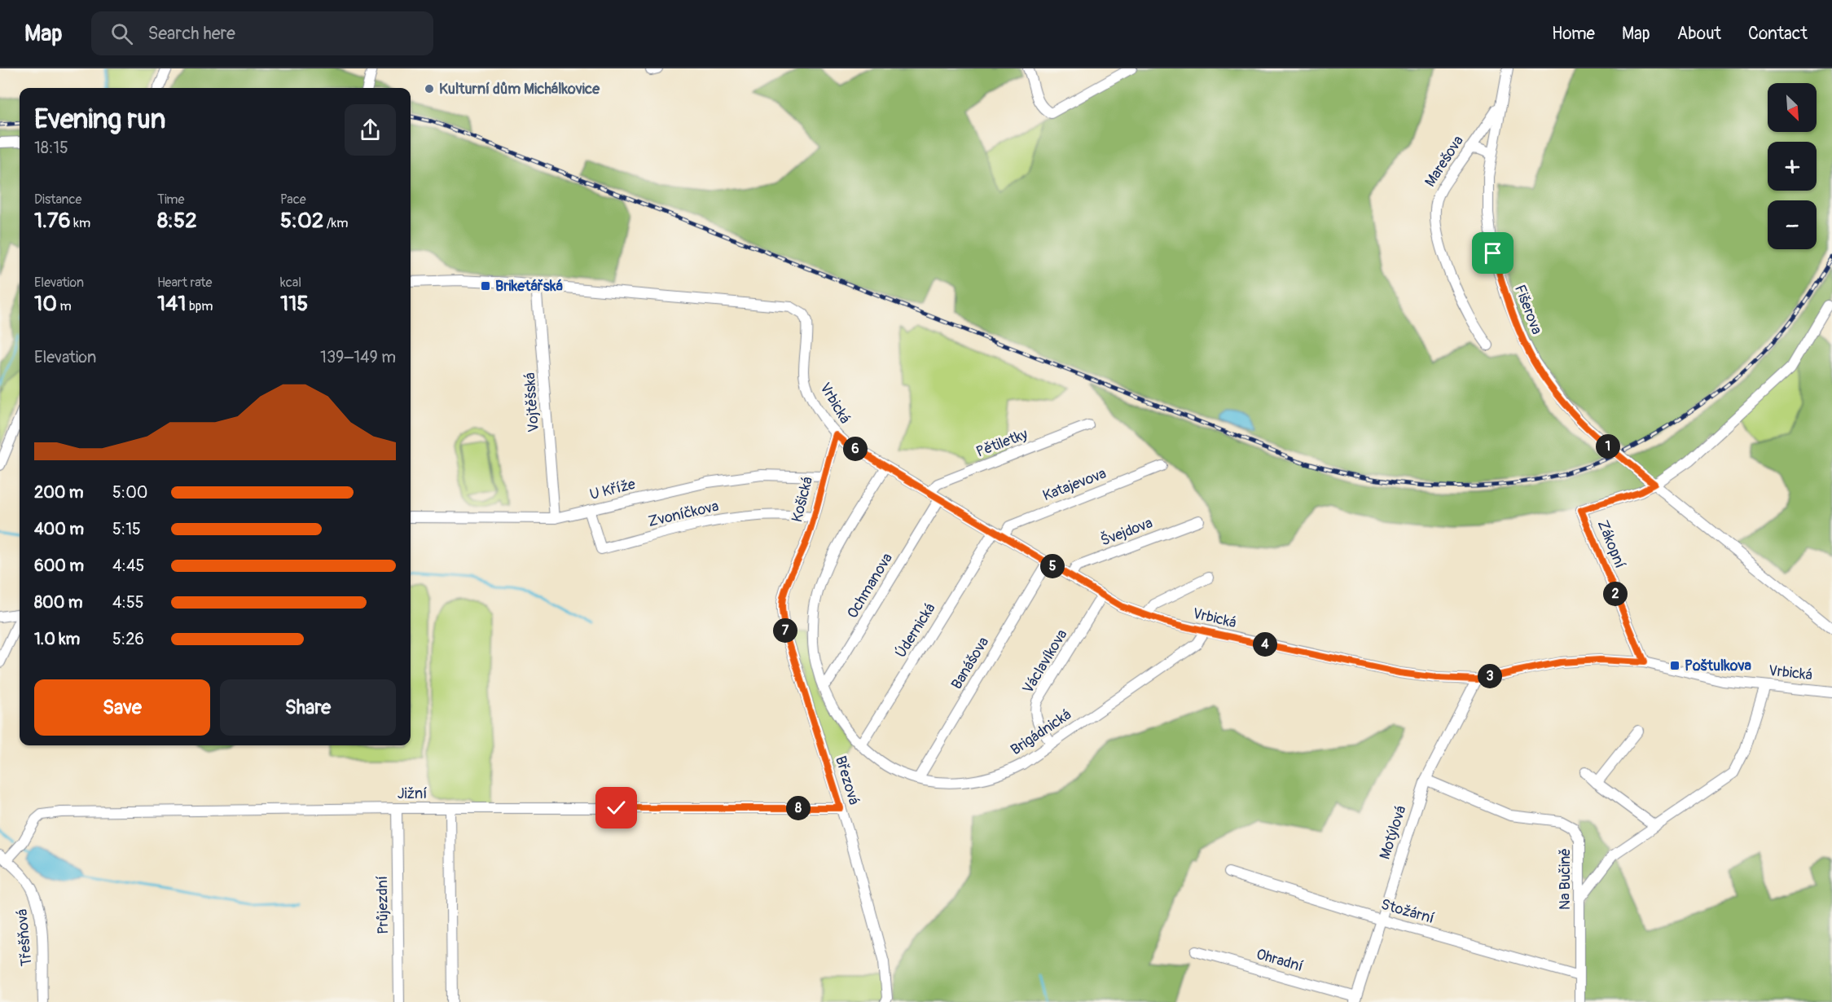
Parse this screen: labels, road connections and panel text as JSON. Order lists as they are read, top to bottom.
{
  "streets": {
    "street": [
      "Marešova",
      "Fišerova",
      "Vojtěšská",
      "Vrbická",
      "Pětiletky",
      "Katajevova",
      "U Kříže",
      "Košická",
      "Zvoníčkova",
      "Švejdova",
      "Zákopní",
      "Ochmanova",
      "Údernická",
      "Václavíkova",
      "Banášova",
      "Brigádnická",
      "Březová",
      "Jižní",
      "Motýlová",
      "Na Bučině",
      "Průjezdní",
      "Stožární",
      "Třešňová",
      "Ohradní"
    ]
  },
  "crossings": [
    ["Marešova", "Fišerova"],
    ["Fišerova", "Zákopní"],
    ["Vojtěšská", "Vrbická"],
    ["Vojtěšská", "U Kříže"],
    ["Vrbická", "Pětiletky"],
    ["Vrbická", "Katajevova"],
    ["Vrbická", "Košická"],
    ["Vrbická", "Švejdova"],
    ["Vrbická", "Zákopní"],
    ["Vrbická", "Ochmanova"],
    ["Vrbická", "Údernická"],
    ["Vrbická", "Václavíkova"],
    ["Vrbická", "Banášova"],
    ["Vrbická", "Brigádnická"],
    ["Vrbická", "Motýlová"],
    ["U Kříže", "Košická"],
    ["U Kříže", "Zvoníčkova"],
    ["Košická", "Zvoníčkova"],
    ["Košická", "Březová"],
    ["Ochmanova", "Brigádnická"],
    ["Údernická", "Brigádnická"],
    ["Václavíkova", "Brigádnická"],
    ["Banášova", "Brigádnická"],
    ["Březová", "Jižní"],
    ["Jižní", "Průjezdní"],
    ["Jižní", "Třešňová"],
    ["Motýlová", "Na Bučině"],
    ["Motýlová", "Stožární"],
    ["Motýlová", "Ohradní"],
    ["Na Bučině", "Stožární"]
  ],
  "places": {
    "other": ["Kulturní dům Michálkovice"],
    "transit": ["Briketářská", "Poštulkova"]
  },
  "north": "bottom right",
  "page": {
    "header": "Map",
    "search": "Search here",
    "nav": [
      "Home",
      "Map",
      "About",
      "Contact"
    ],
    "map_buttons": ["+", "−"],
    "heading": ["Evening run", "18:15"],
    "stats": [
      ["Distance", "1.76 km"],
      ["Time", "8:52"],
      ["Pace", "5:02 /km"],
      ["Elevation", "10 m"],
      ["Heart rate", "141 bpm"],
      ["kcal", "115"]
    ],
    "chart": ["Elevation", "139–149 m"],
    "pins": [
      "1",
      "6",
      "5",
      "2",
      "7",
      "4",
      "3",
      "8"
    ],
    "list": [
      {
        "name": "200 m",
        "note": "5:00"
      },
      {
        "name": "400 m",
        "note": "5:15"
      },
      {
        "name": "600 m",
        "note": "4:45"
      },
      {
        "name": "800 m",
        "note": "4:55"
      },
      {
        "name": "1.0 km",
        "note": "5:26"
      }
    ],
    "buttons": ["Save", "Share"]
  }
}
